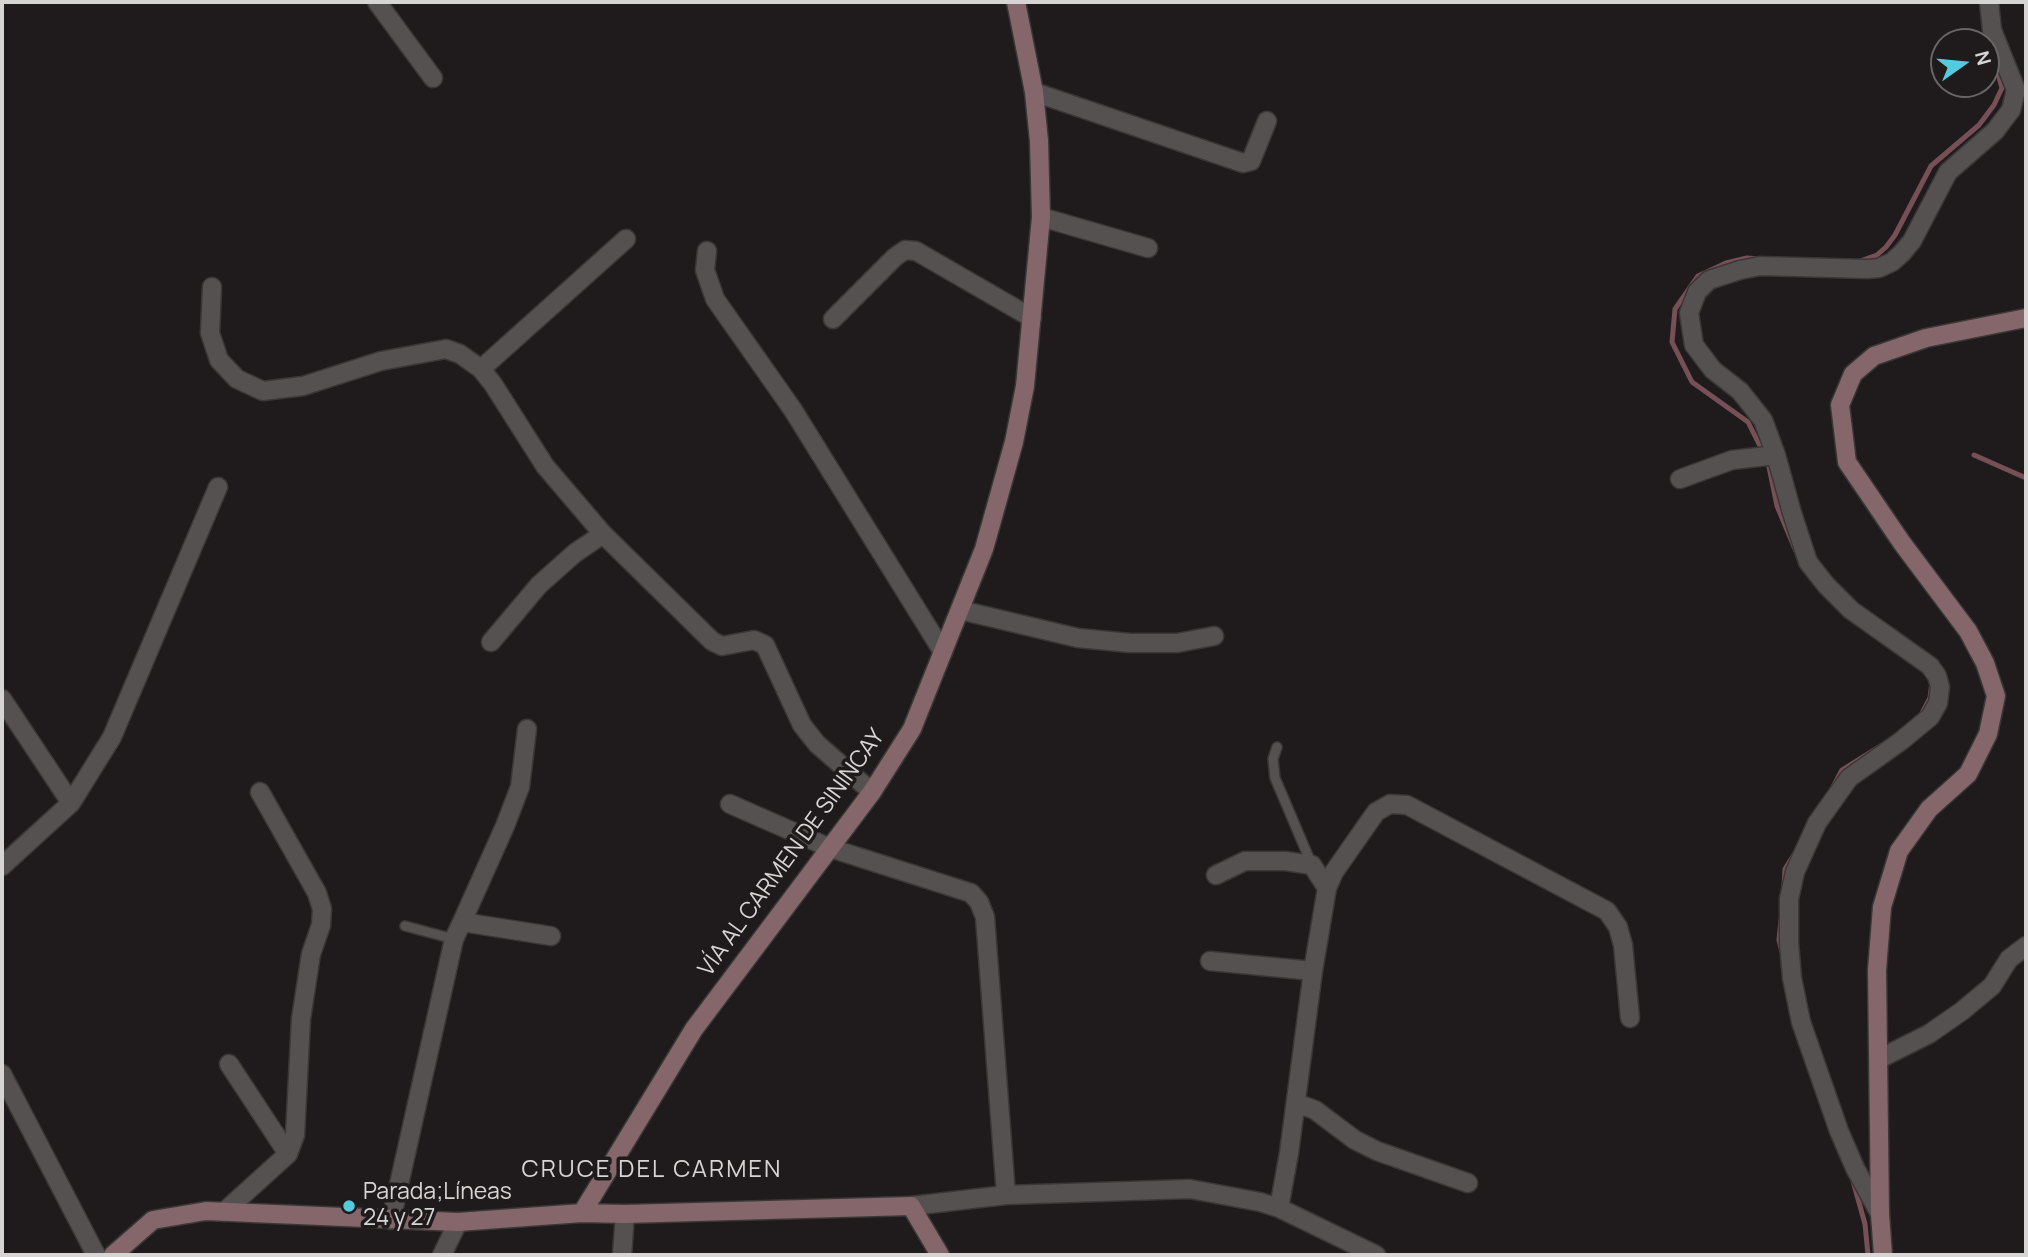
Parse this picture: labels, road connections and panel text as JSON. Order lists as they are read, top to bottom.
{
  "streets": {
    "street": ["VÍA AL CARMEN DE SININCAY"]
  },
  "districts": ["CRUCE DEL CARMEN"],
  "places": ["Parada;Líneas 24 y 27"],
  "north": "right"
}
